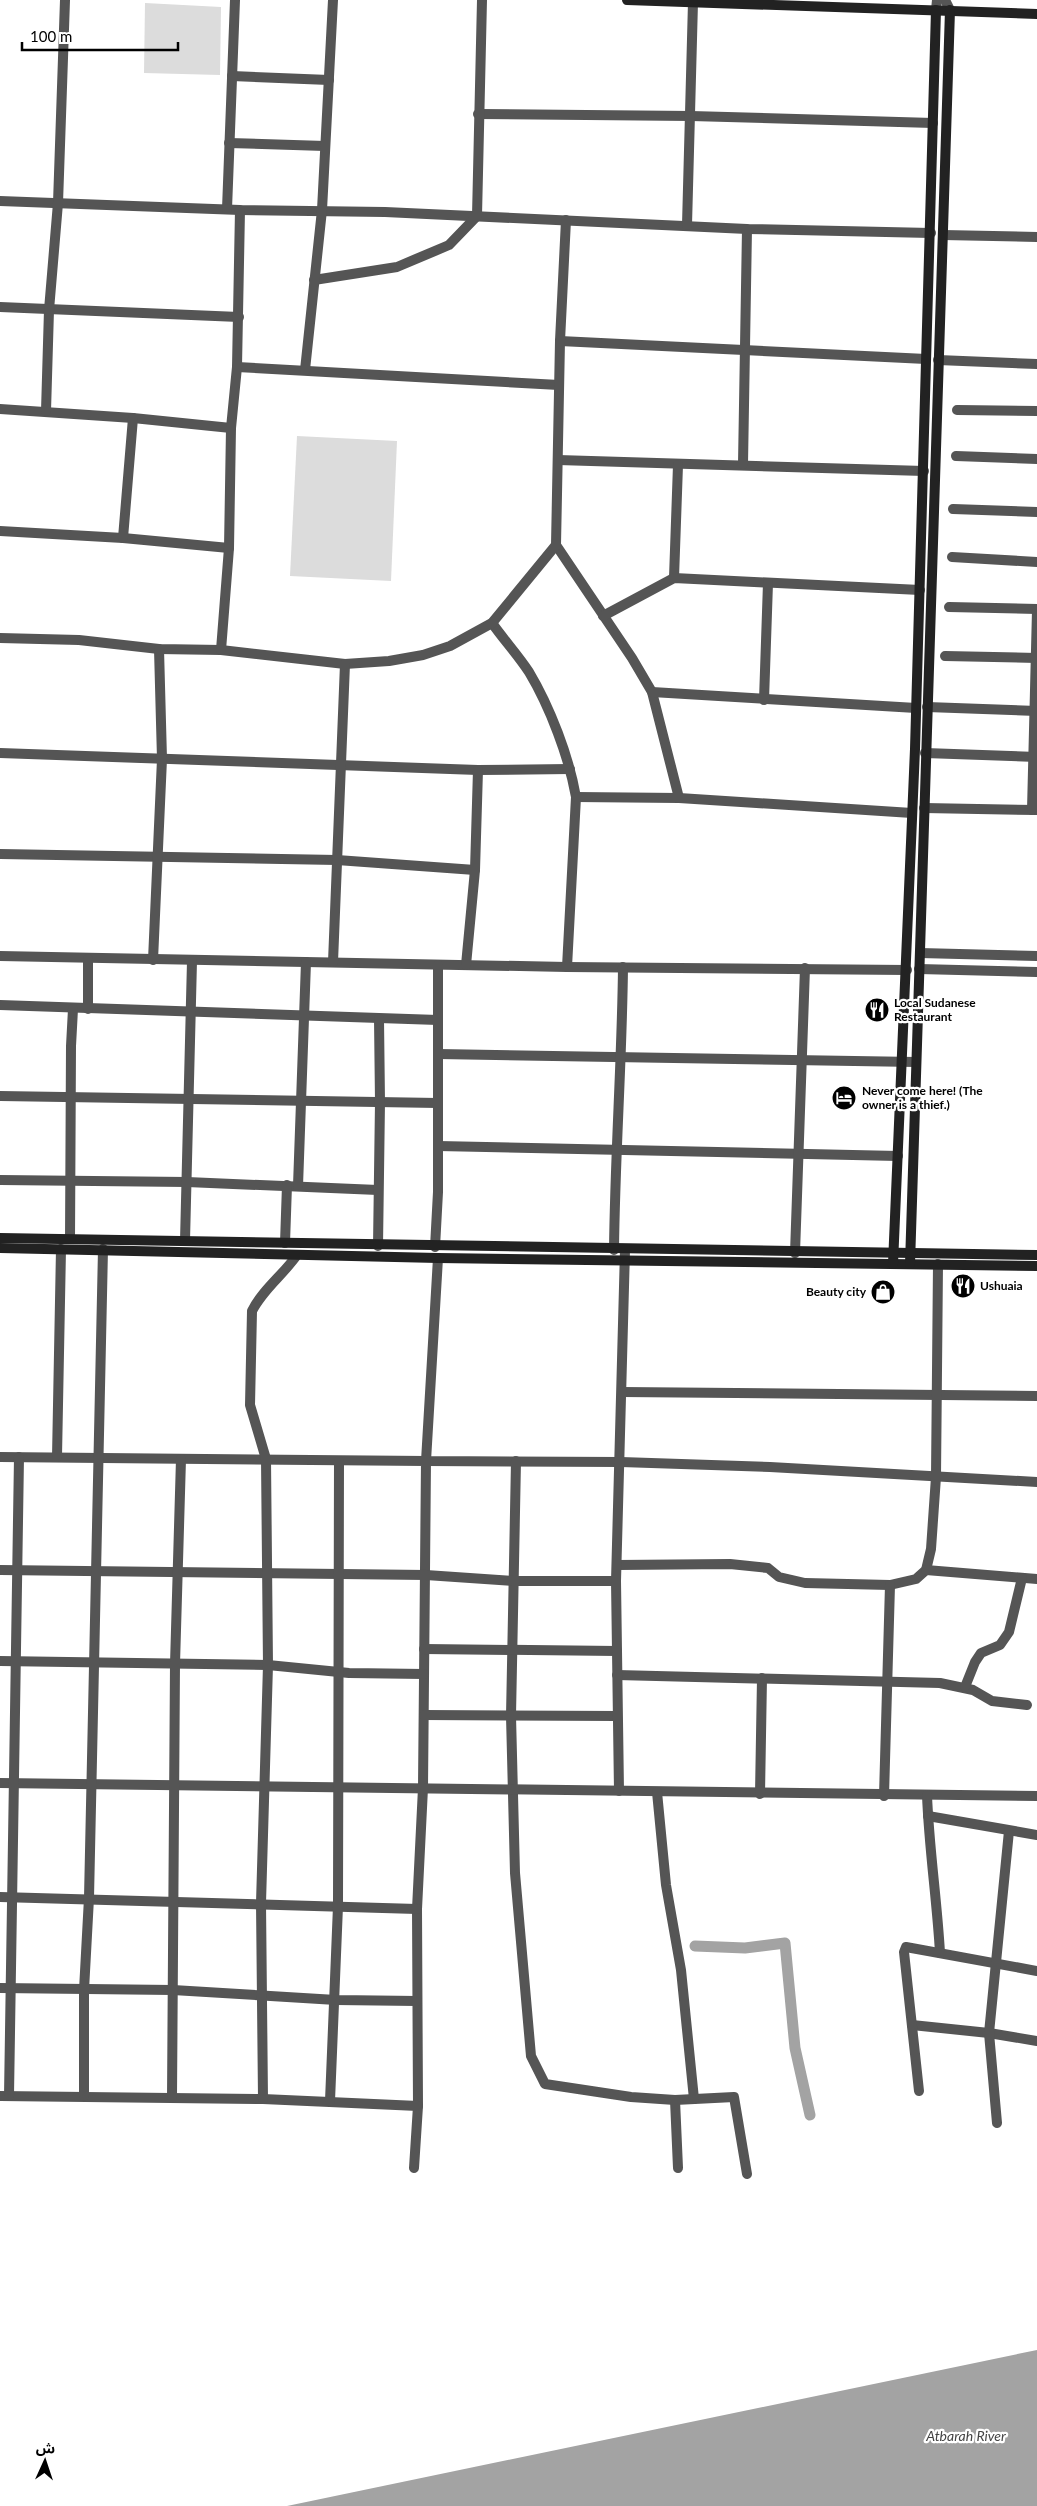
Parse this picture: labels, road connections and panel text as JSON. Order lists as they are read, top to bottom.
{
  "water": ["Atbarah River"],
  "places": {
    "restaurant": ["Local Sudanese Restaurant", "Ushuaia"],
    "hotel": ["Never come here! (The owner is a thief.)"],
    "shop": ["Beauty city"]
  },
  "scale_bar": "100 m",
  "north": "top"
}
